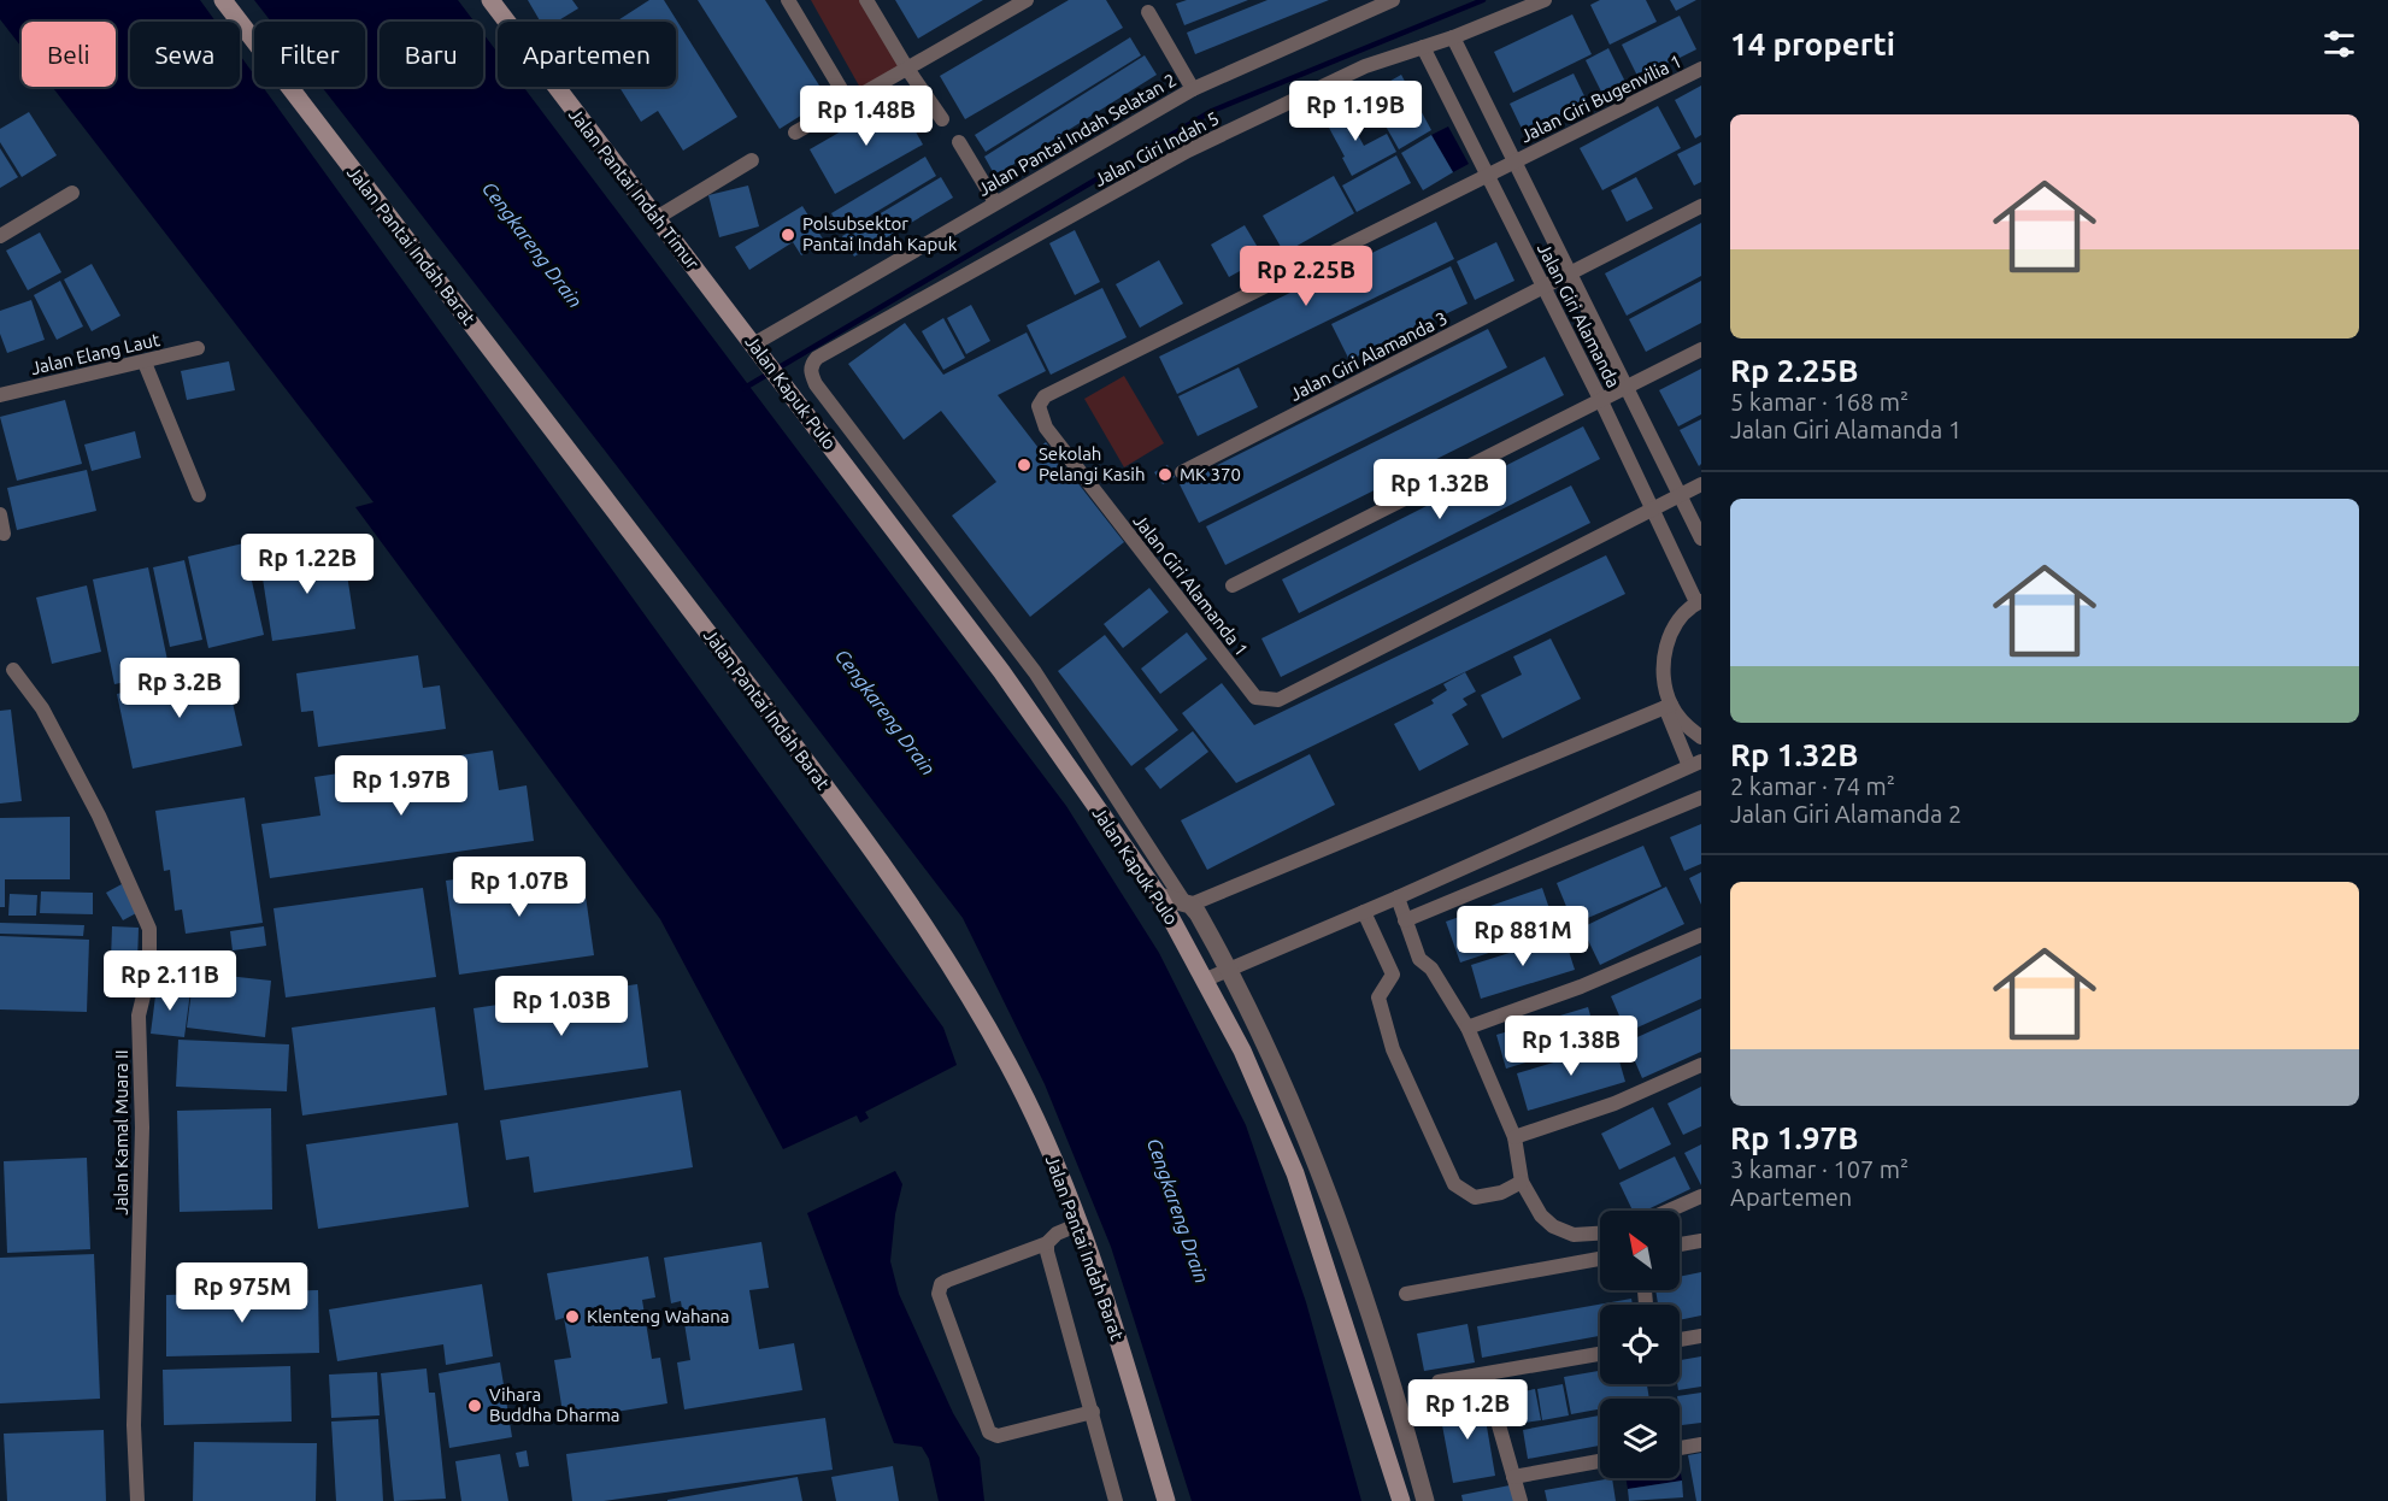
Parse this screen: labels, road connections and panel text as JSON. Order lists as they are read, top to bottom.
{
  "streets": {
    "main road": ["Jalan Pantai Indah Timur", "Jalan Pantai Indah Barat", "Jalan Kapuk Pulo"],
    "street": [
      "Jalan Giri Bugenvilia 1",
      "Jalan Pantai Indah Selatan 2",
      "Jalan Giri Indah 5",
      "Jalan Giri Alamanda",
      "Jalan Elang Laut",
      "Jalan Giri Alamanda 3",
      "Jalan Giri Alamanda 1",
      "Jalan Kamal Muara II"
    ]
  },
  "crossings": [
    ["Jalan Giri Bugenvilia 1", "Jalan Giri Alamanda"],
    ["Jalan Giri Bugenvilia 1", "Jalan Giri Alamanda 1"],
    ["Jalan Pantai Indah Selatan 2", "Jalan Kapuk Pulo"],
    ["Jalan Giri Indah 5", "Jalan Giri Alamanda"],
    ["Jalan Pantai Indah Timur", "Jalan Kapuk Pulo"],
    ["Jalan Giri Alamanda", "Jalan Giri Alamanda 3"],
    ["Jalan Giri Alamanda", "Jalan Giri Alamanda 1"]
  ],
  "water": ["Cengkareng Drain"],
  "places": [
    "Polsubsektor Pantai Indah Kapuk",
    "Sekolah Pelangi Kasih",
    "MK 370",
    "Klenteng Wahana",
    "Vihara Buddha Dharma"
  ],
  "north": "top left",
  "page": {
    "heading": "14 properti",
    "chip": [
      "Beli",
      "Sewa",
      "Filter",
      "Baru",
      "Apartemen"
    ],
    "price": [
      "Rp 1.19B",
      "Rp 1.48B",
      "Rp 2.25B",
      "Rp 1.32B",
      "Rp 1.22B",
      "Rp 3.2B",
      "Rp 1.97B",
      "Rp 1.07B",
      "Rp 881M",
      "Rp 2.11B",
      "Rp 1.03B",
      "Rp 1.38B",
      "Rp 975M",
      "Rp 1.2B"
    ],
    "list": [
      {
        "name": "Rp 2.25B",
        "note": "5 kamar · 168 m² · Jalan Giri Alamanda 1"
      },
      {
        "name": "Rp 1.32B",
        "note": "2 kamar · 74 m² · Jalan Giri Alamanda 2"
      },
      {
        "name": "Rp 1.97B",
        "note": "3 kamar · 107 m² · Apartemen"
      }
    ]
  }
}
